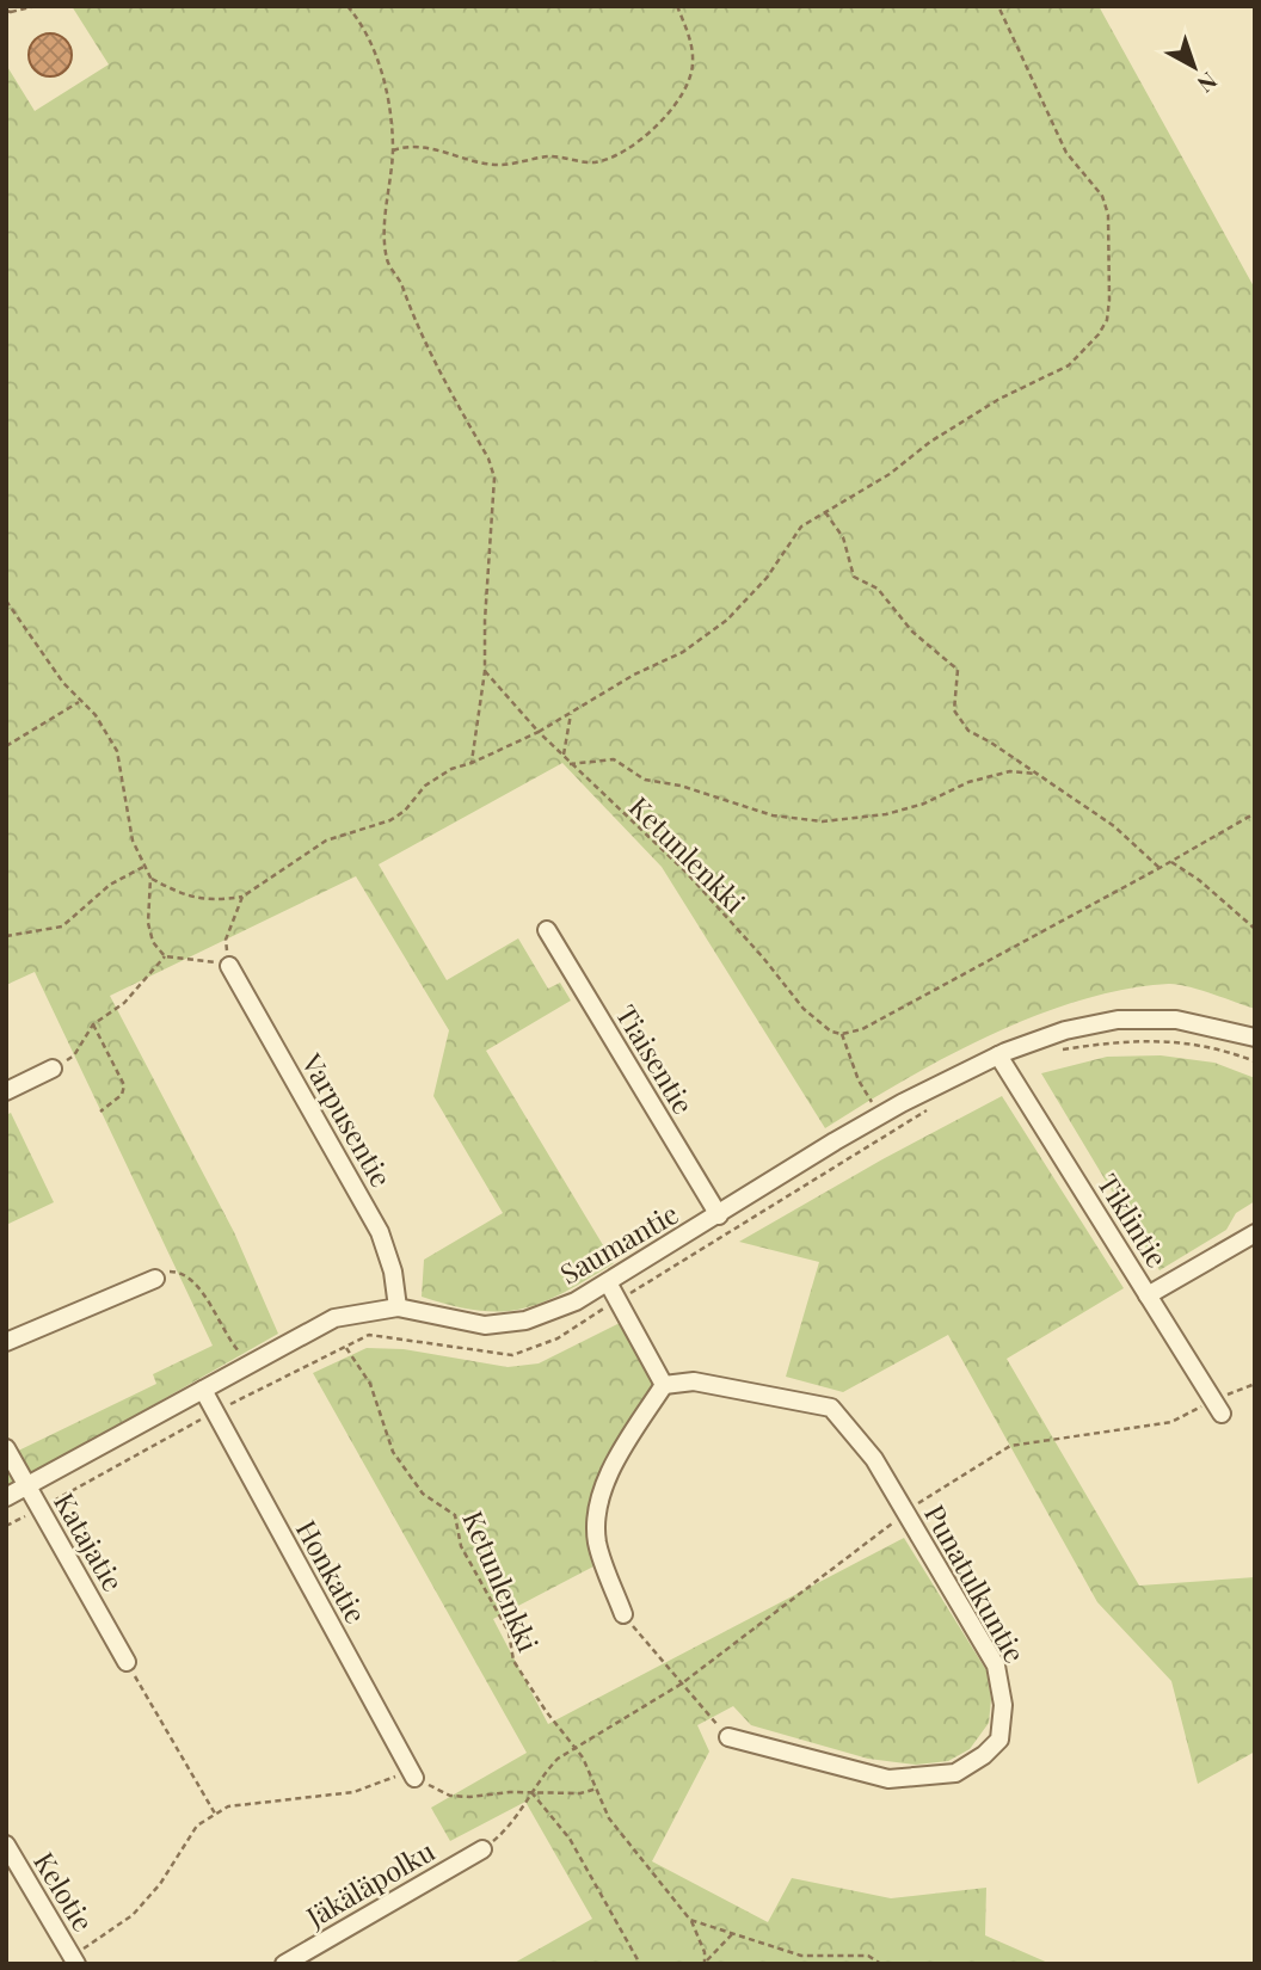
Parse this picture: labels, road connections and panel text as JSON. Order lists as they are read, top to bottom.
{
  "streets": {
    "street": [
      "Tiaisentie",
      "Varpusentie",
      "Tiklintie",
      "Saumantie",
      "Katajatie",
      "Honkatie",
      "Punatulkuntie",
      "Jäkäläpolku",
      "Kelotie"
    ],
    "path": ["Ketunlenkki"]
  },
  "crossings": [
    ["Tiaisentie", "Saumantie"],
    ["Varpusentie", "Saumantie"],
    ["Tiklintie", "Saumantie"],
    ["Saumantie", "Katajatie"],
    ["Saumantie", "Honkatie"]
  ],
  "north": "bottom right"
}
